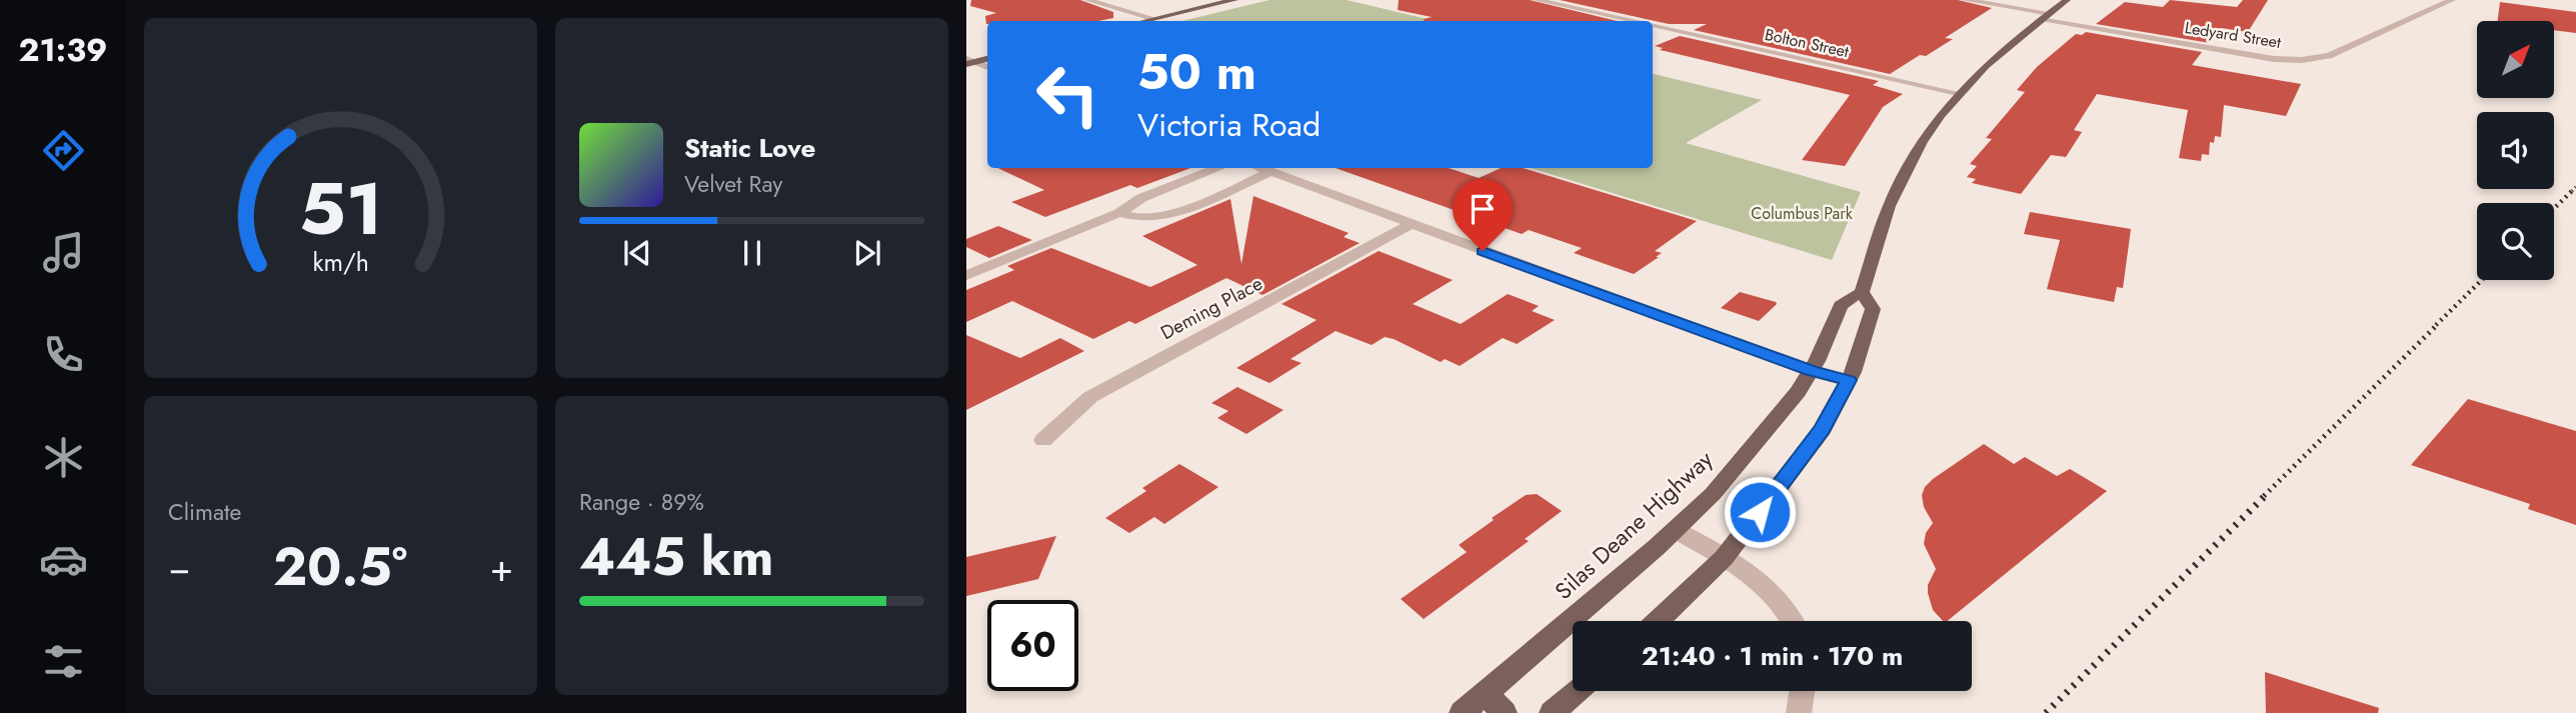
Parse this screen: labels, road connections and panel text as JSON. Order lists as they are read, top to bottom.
{
  "streets": {
    "main road": ["Silas Deane Highway"],
    "street": ["Ledyard Street", "Bolton Street", "Deming Place"]
  },
  "parks": ["Columbus Park"],
  "north": "top right",
  "page": {
    "tabs": "21:39",
    "turn": ["50 m", "Victoria Road"],
    "song": ["Static Love", "Velvet Ray"],
    "tile": [
      "Climate",
      ["Range · 89%", "445 km"]
    ],
    "heat": ["−", "20.5°", "+"],
    "limit": "60",
    "trip": "21:40 · 1 min · 170 m",
    "gauge": ["51", "km/h"]
  }
}
